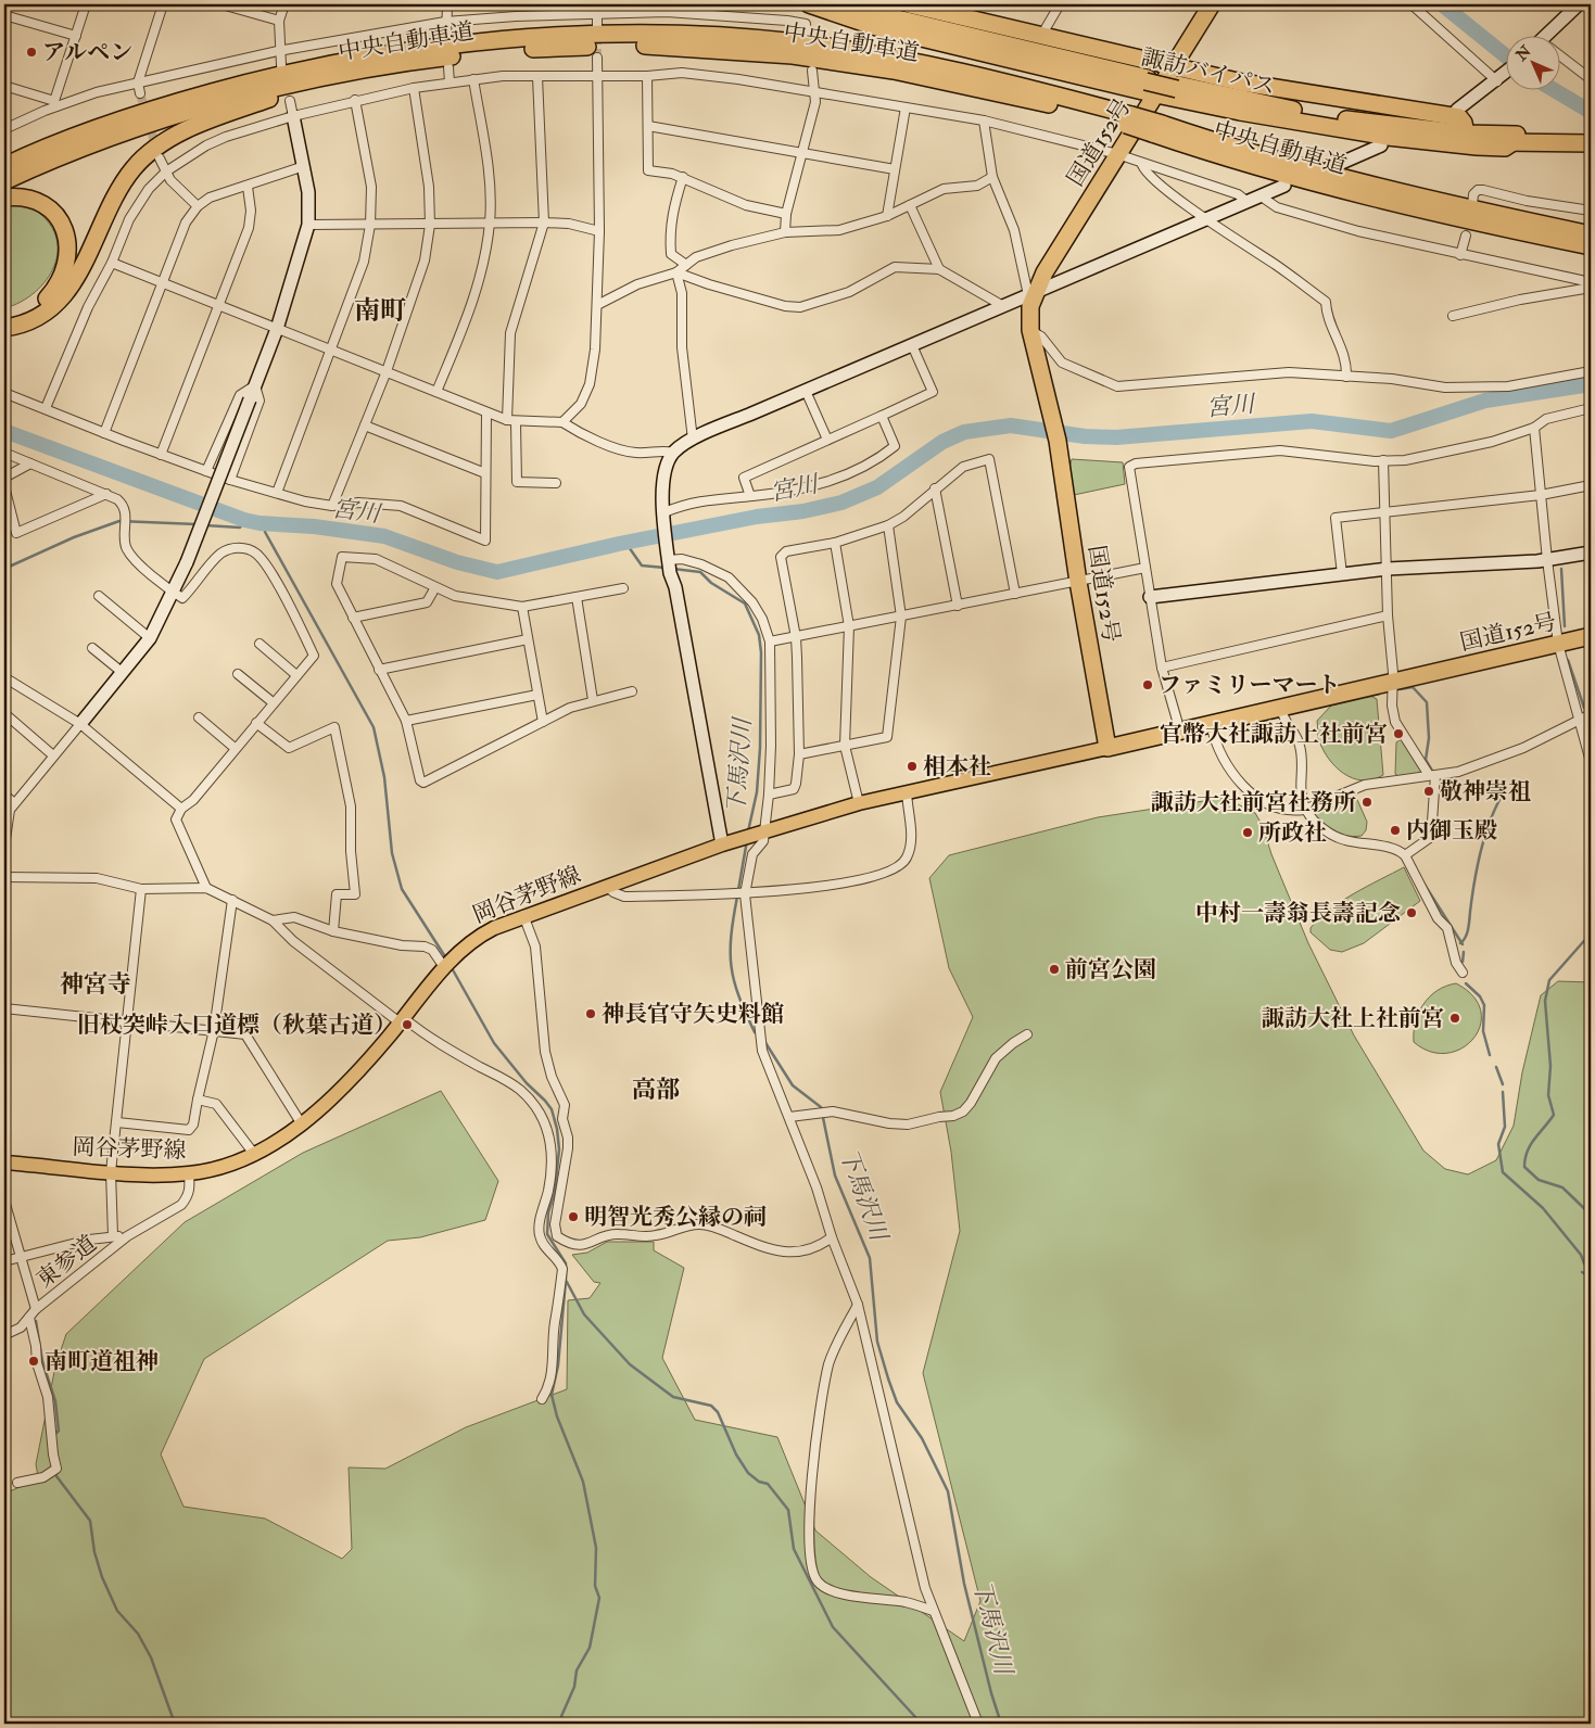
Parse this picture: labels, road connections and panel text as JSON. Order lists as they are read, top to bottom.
{
  "streets": {
    "highway": ["中央自動車道", "諏訪バイパス", "国道152号"],
    "main road": ["岡谷茅野線"],
    "street": ["東参道"]
  },
  "crossings": [
    ["国道152号", "岡谷茅野線"],
    ["岡谷茅野線", "東参道"]
  ],
  "districts": ["南町", "神宮寺", "高部"],
  "water": ["宮川", "下馬沢川"],
  "places": [
    "アルペン",
    "ファミリーマート",
    "官幣大社諏訪上社前宮",
    "相本社",
    "敬神崇祖",
    "諏訪大社前宮社務所",
    "内御玉殿",
    "所政社",
    "中村一壽翁長壽記念",
    "前宮公園",
    "神長官守矢史料館",
    "諏訪大社上社前宮",
    "旧杖突峠入口道標（秋葉古道）",
    "明智光秀公縁の祠",
    "南町道祖神"
  ],
  "north": "top left"
}
